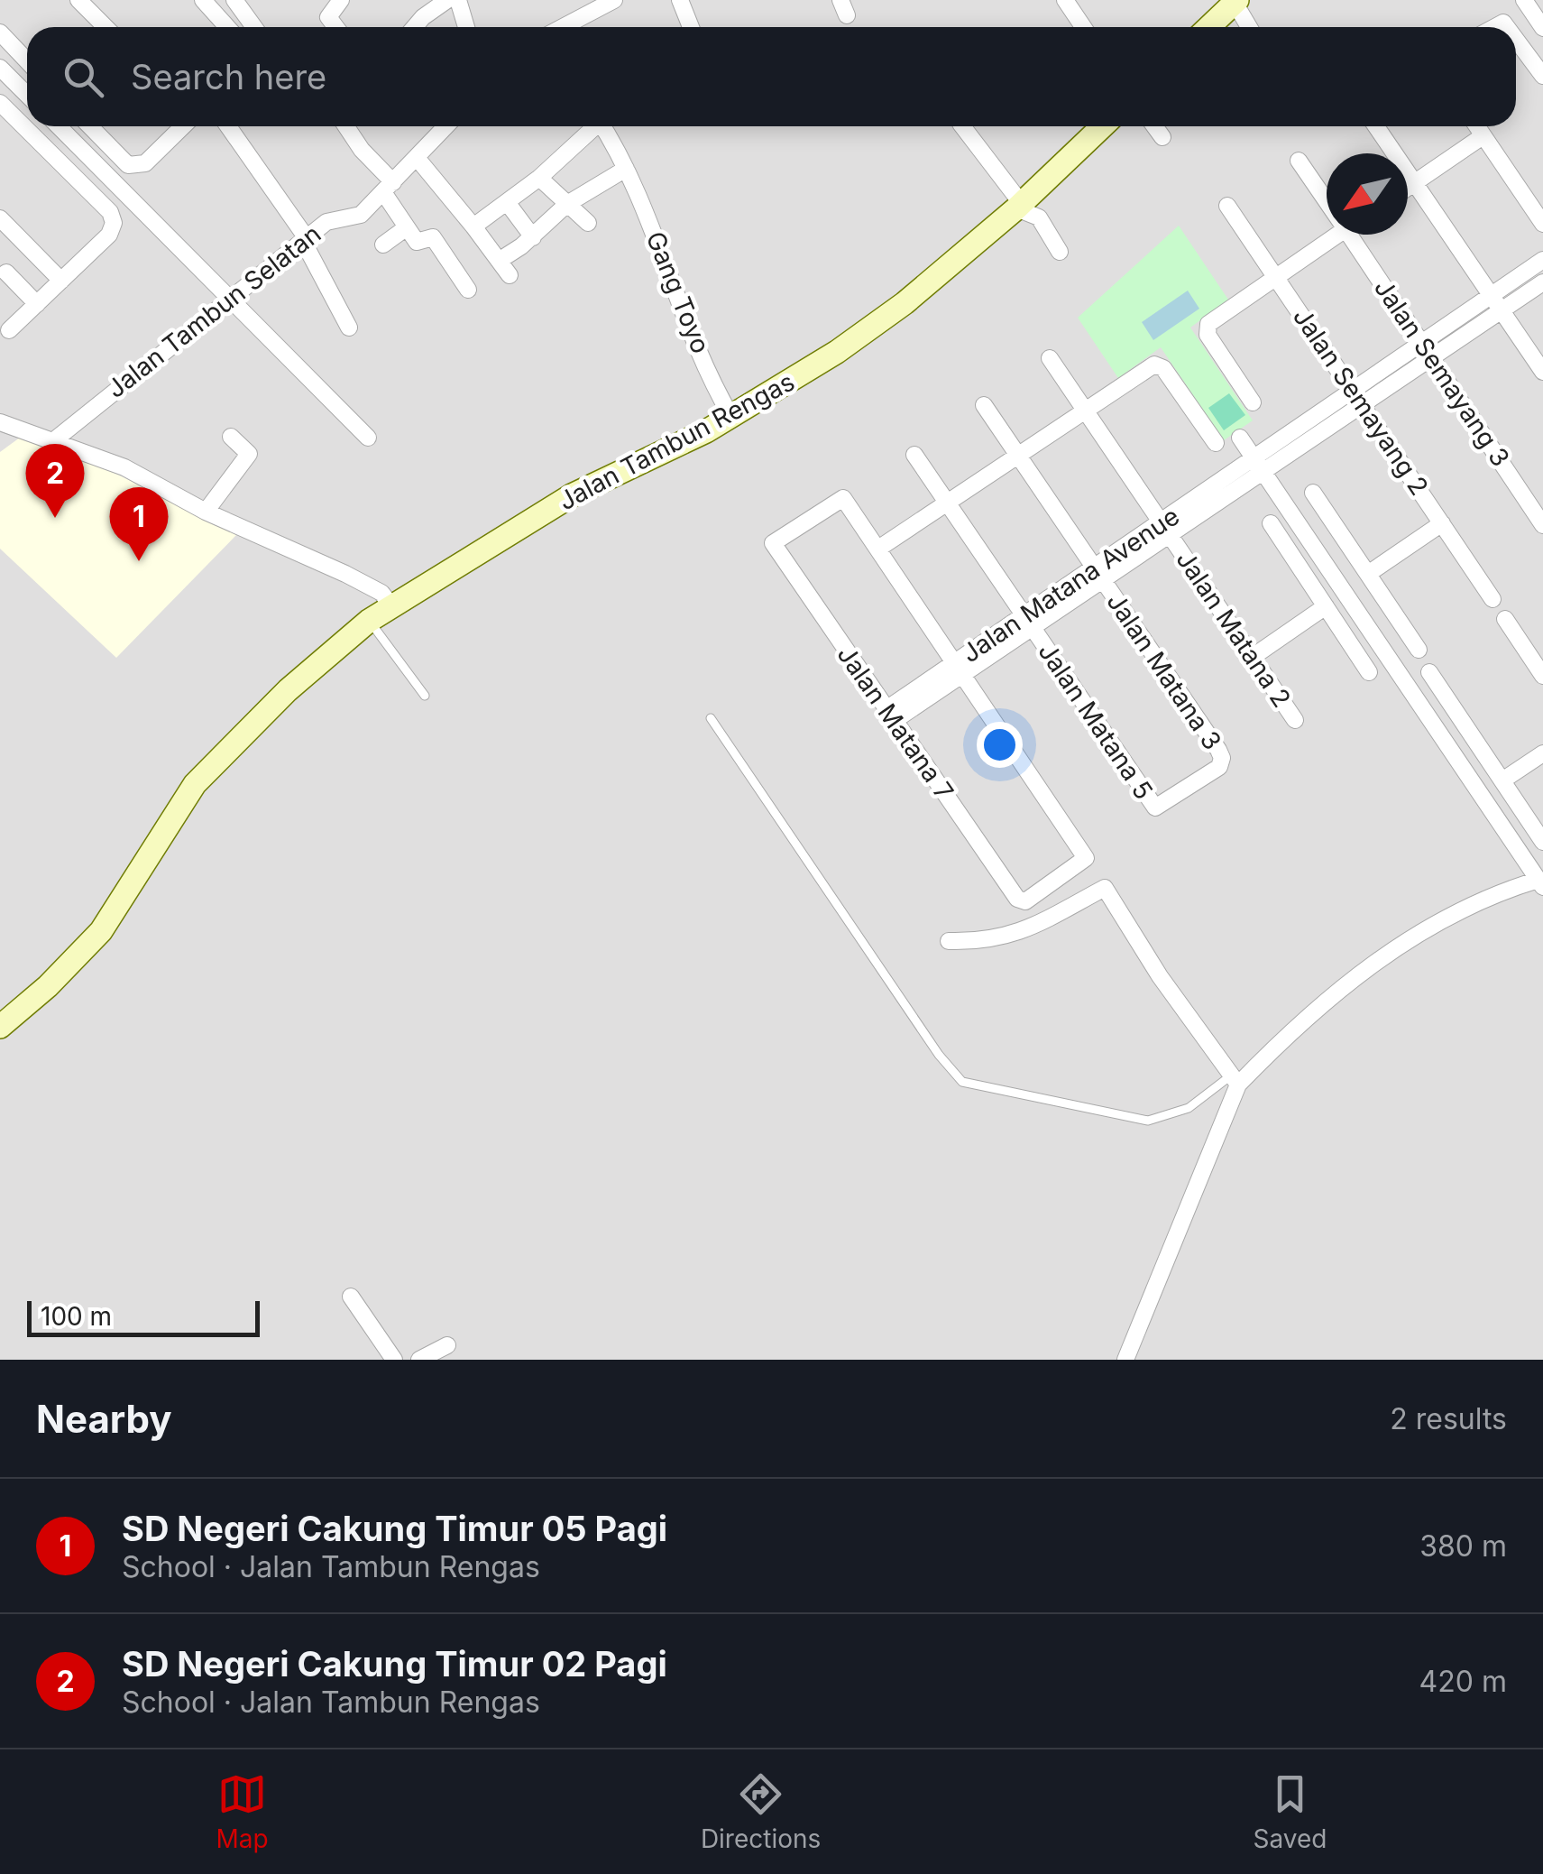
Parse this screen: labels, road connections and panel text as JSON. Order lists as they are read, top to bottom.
{
  "streets": {
    "street": [
      "Gang Toyo",
      "Jalan Tambun Selatan",
      "Jalan Semayang 3",
      "Jalan Semayang 2",
      "Jalan Tambun Rengas",
      "Jalan Matana Avenue",
      "Jalan Matana 2",
      "Jalan Matana 3",
      "Jalan Matana 5",
      "Jalan Matana 7"
    ]
  },
  "crossings": [
    ["Gang Toyo", "Jalan Tambun Rengas"],
    ["Jalan Semayang 3", "Jalan Matana Avenue"],
    ["Jalan Semayang 2", "Jalan Matana Avenue"],
    ["Jalan Matana Avenue", "Jalan Matana 2"],
    ["Jalan Matana Avenue", "Jalan Matana 3"],
    ["Jalan Matana Avenue", "Jalan Matana 5"],
    ["Jalan Matana Avenue", "Jalan Matana 7"],
    ["Jalan Matana 3", "Jalan Matana 5"]
  ],
  "scale_bar": "100 m",
  "north": "bottom left",
  "page": {
    "search": "Search here",
    "pins": ["2", "1"],
    "scale": "100 m",
    "heading": ["Nearby", "2 results"],
    "list": [
      {
        "mark": "1",
        "name": "SD Negeri Cakung Timur 05 Pagi",
        "note": "School · Jalan Tambun Rengas",
        "value": "380 m"
      },
      {
        "mark": "2",
        "name": "SD Negeri Cakung Timur 02 Pagi",
        "note": "School · Jalan Tambun Rengas",
        "value": "420 m"
      }
    ],
    "nav": ["Map", "Directions", "Saved"]
  }
}
